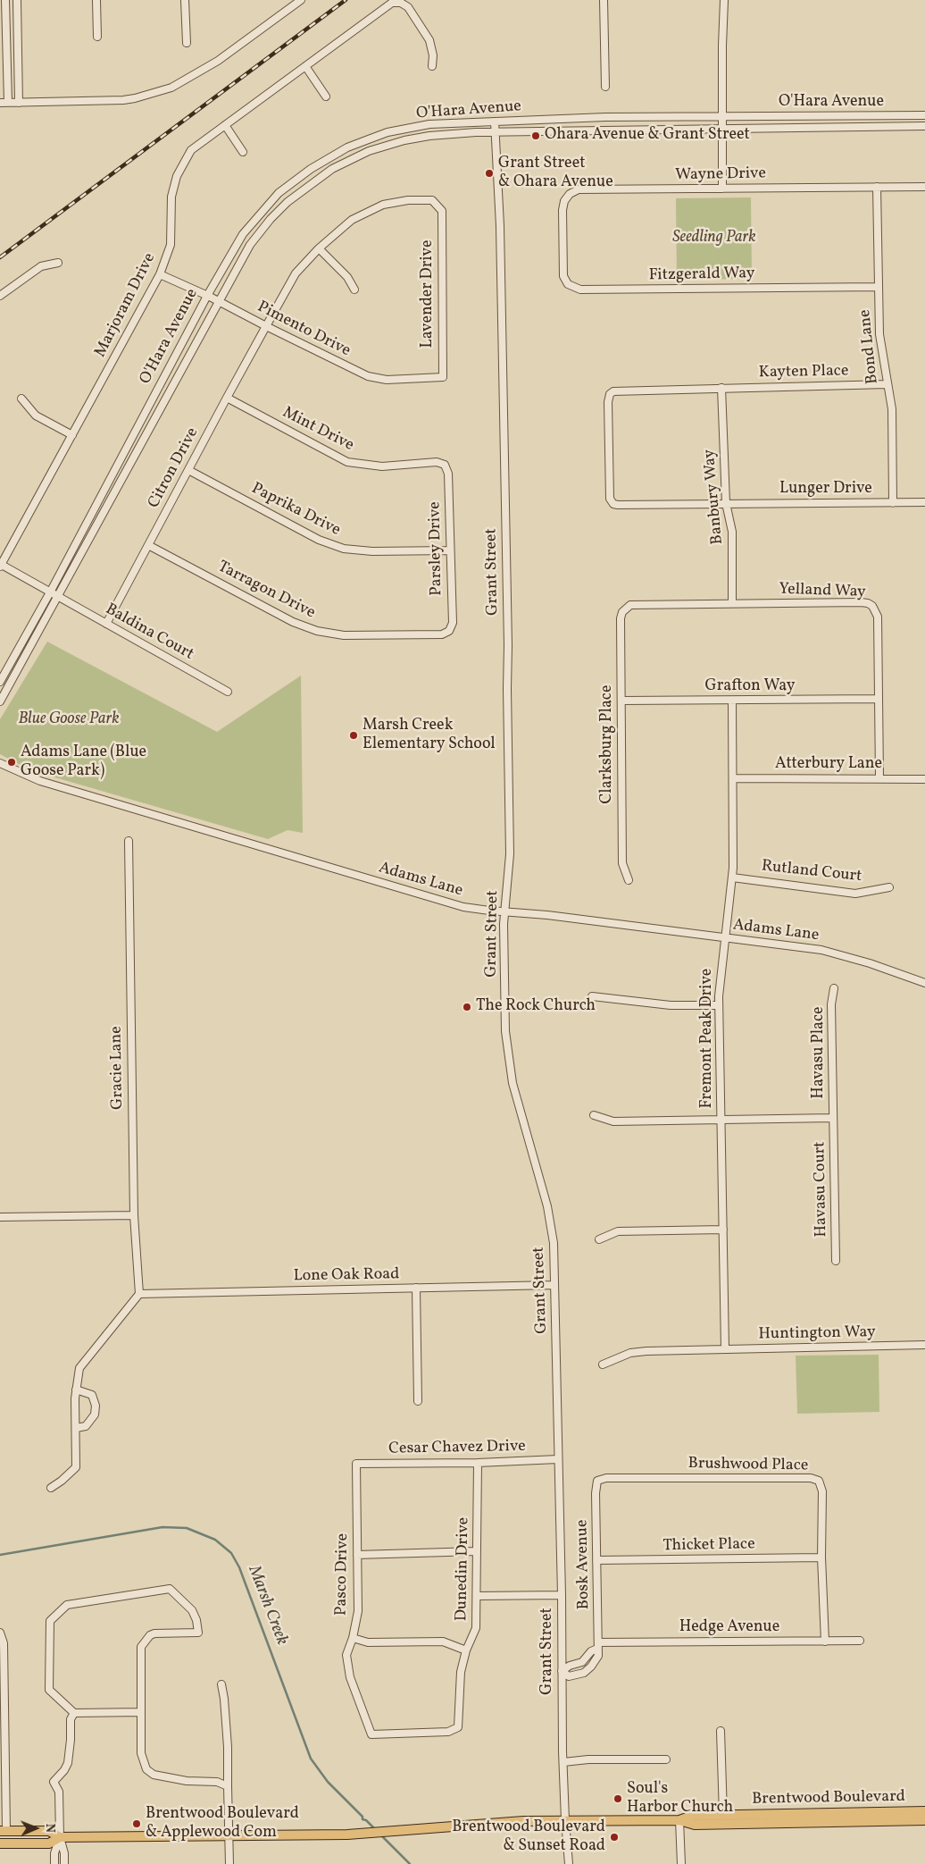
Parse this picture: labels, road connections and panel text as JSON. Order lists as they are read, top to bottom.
{
  "streets": {
    "main road": ["Brentwood Boulevard"],
    "street": [
      "O'Hara Avenue",
      "Wayne Drive",
      "Fitzgerald Way",
      "Lavender Drive",
      "Marjoram Drive",
      "Pimento Drive",
      "Bond Lane",
      "Kayten Place",
      "Mint Drive",
      "Citron Drive",
      "Lunger Drive",
      "Banbury Way",
      "Paprika Drive",
      "Parsley Drive",
      "Grant Street",
      "Tarragon Drive",
      "Yelland Way",
      "Baldina Court",
      "Grafton Way",
      "Clarksburg Place",
      "Atterbury Lane",
      "Rutland Court",
      "Adams Lane",
      "Fremont Peak Drive",
      "Havasu Place",
      "Gracie Lane",
      "Havasu Court",
      "Lone Oak Road",
      "Huntington Way",
      "Cesar Chavez Drive",
      "Brushwood Place",
      "Thicket Place",
      "Bosk Avenue",
      "Dunedin Drive",
      "Pasco Drive",
      "Hedge Avenue"
    ]
  },
  "crossings": [
    ["O'Hara Avenue", "Pimento Drive"],
    ["O'Hara Avenue", "Grant Street"],
    ["O'Hara Avenue", "Baldina Court"],
    ["Wayne Drive", "Fitzgerald Way"],
    ["Wayne Drive", "Bond Lane"],
    ["Fitzgerald Way", "Bond Lane"],
    ["Lavender Drive", "Pimento Drive"],
    ["Lavender Drive", "Citron Drive"],
    ["Marjoram Drive", "Pimento Drive"],
    ["Pimento Drive", "Citron Drive"],
    ["Bond Lane", "Kayten Place"],
    ["Bond Lane", "Lunger Drive"],
    ["Kayten Place", "Lunger Drive"],
    ["Kayten Place", "Banbury Way"],
    ["Mint Drive", "Citron Drive"],
    ["Mint Drive", "Parsley Drive"],
    ["Citron Drive", "Paprika Drive"],
    ["Citron Drive", "Tarragon Drive"],
    ["Citron Drive", "Baldina Court"],
    ["Lunger Drive", "Banbury Way"],
    ["Banbury Way", "Yelland Way"],
    ["Paprika Drive", "Parsley Drive"],
    ["Parsley Drive", "Tarragon Drive"],
    ["Grant Street", "Adams Lane"],
    ["Grant Street", "Lone Oak Road"],
    ["Grant Street", "Cesar Chavez Drive"],
    ["Grant Street", "Bosk Avenue"],
    ["Grant Street", "Brentwood Boulevard"],
    ["Yelland Way", "Grafton Way"],
    ["Yelland Way", "Clarksburg Place"],
    ["Yelland Way", "Atterbury Lane"],
    ["Grafton Way", "Clarksburg Place"],
    ["Grafton Way", "Fremont Peak Drive"],
    ["Atterbury Lane", "Fremont Peak Drive"],
    ["Rutland Court", "Fremont Peak Drive"],
    ["Adams Lane", "Fremont Peak Drive"],
    ["Fremont Peak Drive", "Huntington Way"],
    ["Havasu Place", "Havasu Court"],
    ["Gracie Lane", "Lone Oak Road"],
    ["Cesar Chavez Drive", "Dunedin Drive"],
    ["Cesar Chavez Drive", "Pasco Drive"],
    ["Brushwood Place", "Thicket Place"],
    ["Brushwood Place", "Bosk Avenue"],
    ["Brushwood Place", "Hedge Avenue"],
    ["Thicket Place", "Bosk Avenue"],
    ["Bosk Avenue", "Hedge Avenue"],
    ["Dunedin Drive", "Pasco Drive"]
  ],
  "water": ["Marsh Creek"],
  "parks": ["Seedling Park", "Blue Goose Park"],
  "places": [
    "Ohara Avenue & Grant Street",
    "Grant Street & Ohara Avenue",
    "Marsh Creek Elementary School",
    "Adams Lane (Blue Goose Park)",
    "The Rock Church",
    "Soul's Harbor Church",
    "Brentwood Boulevard & Applewood Com",
    "Brentwood Boulevard & Sunset Road"
  ],
  "north": "right"
}
